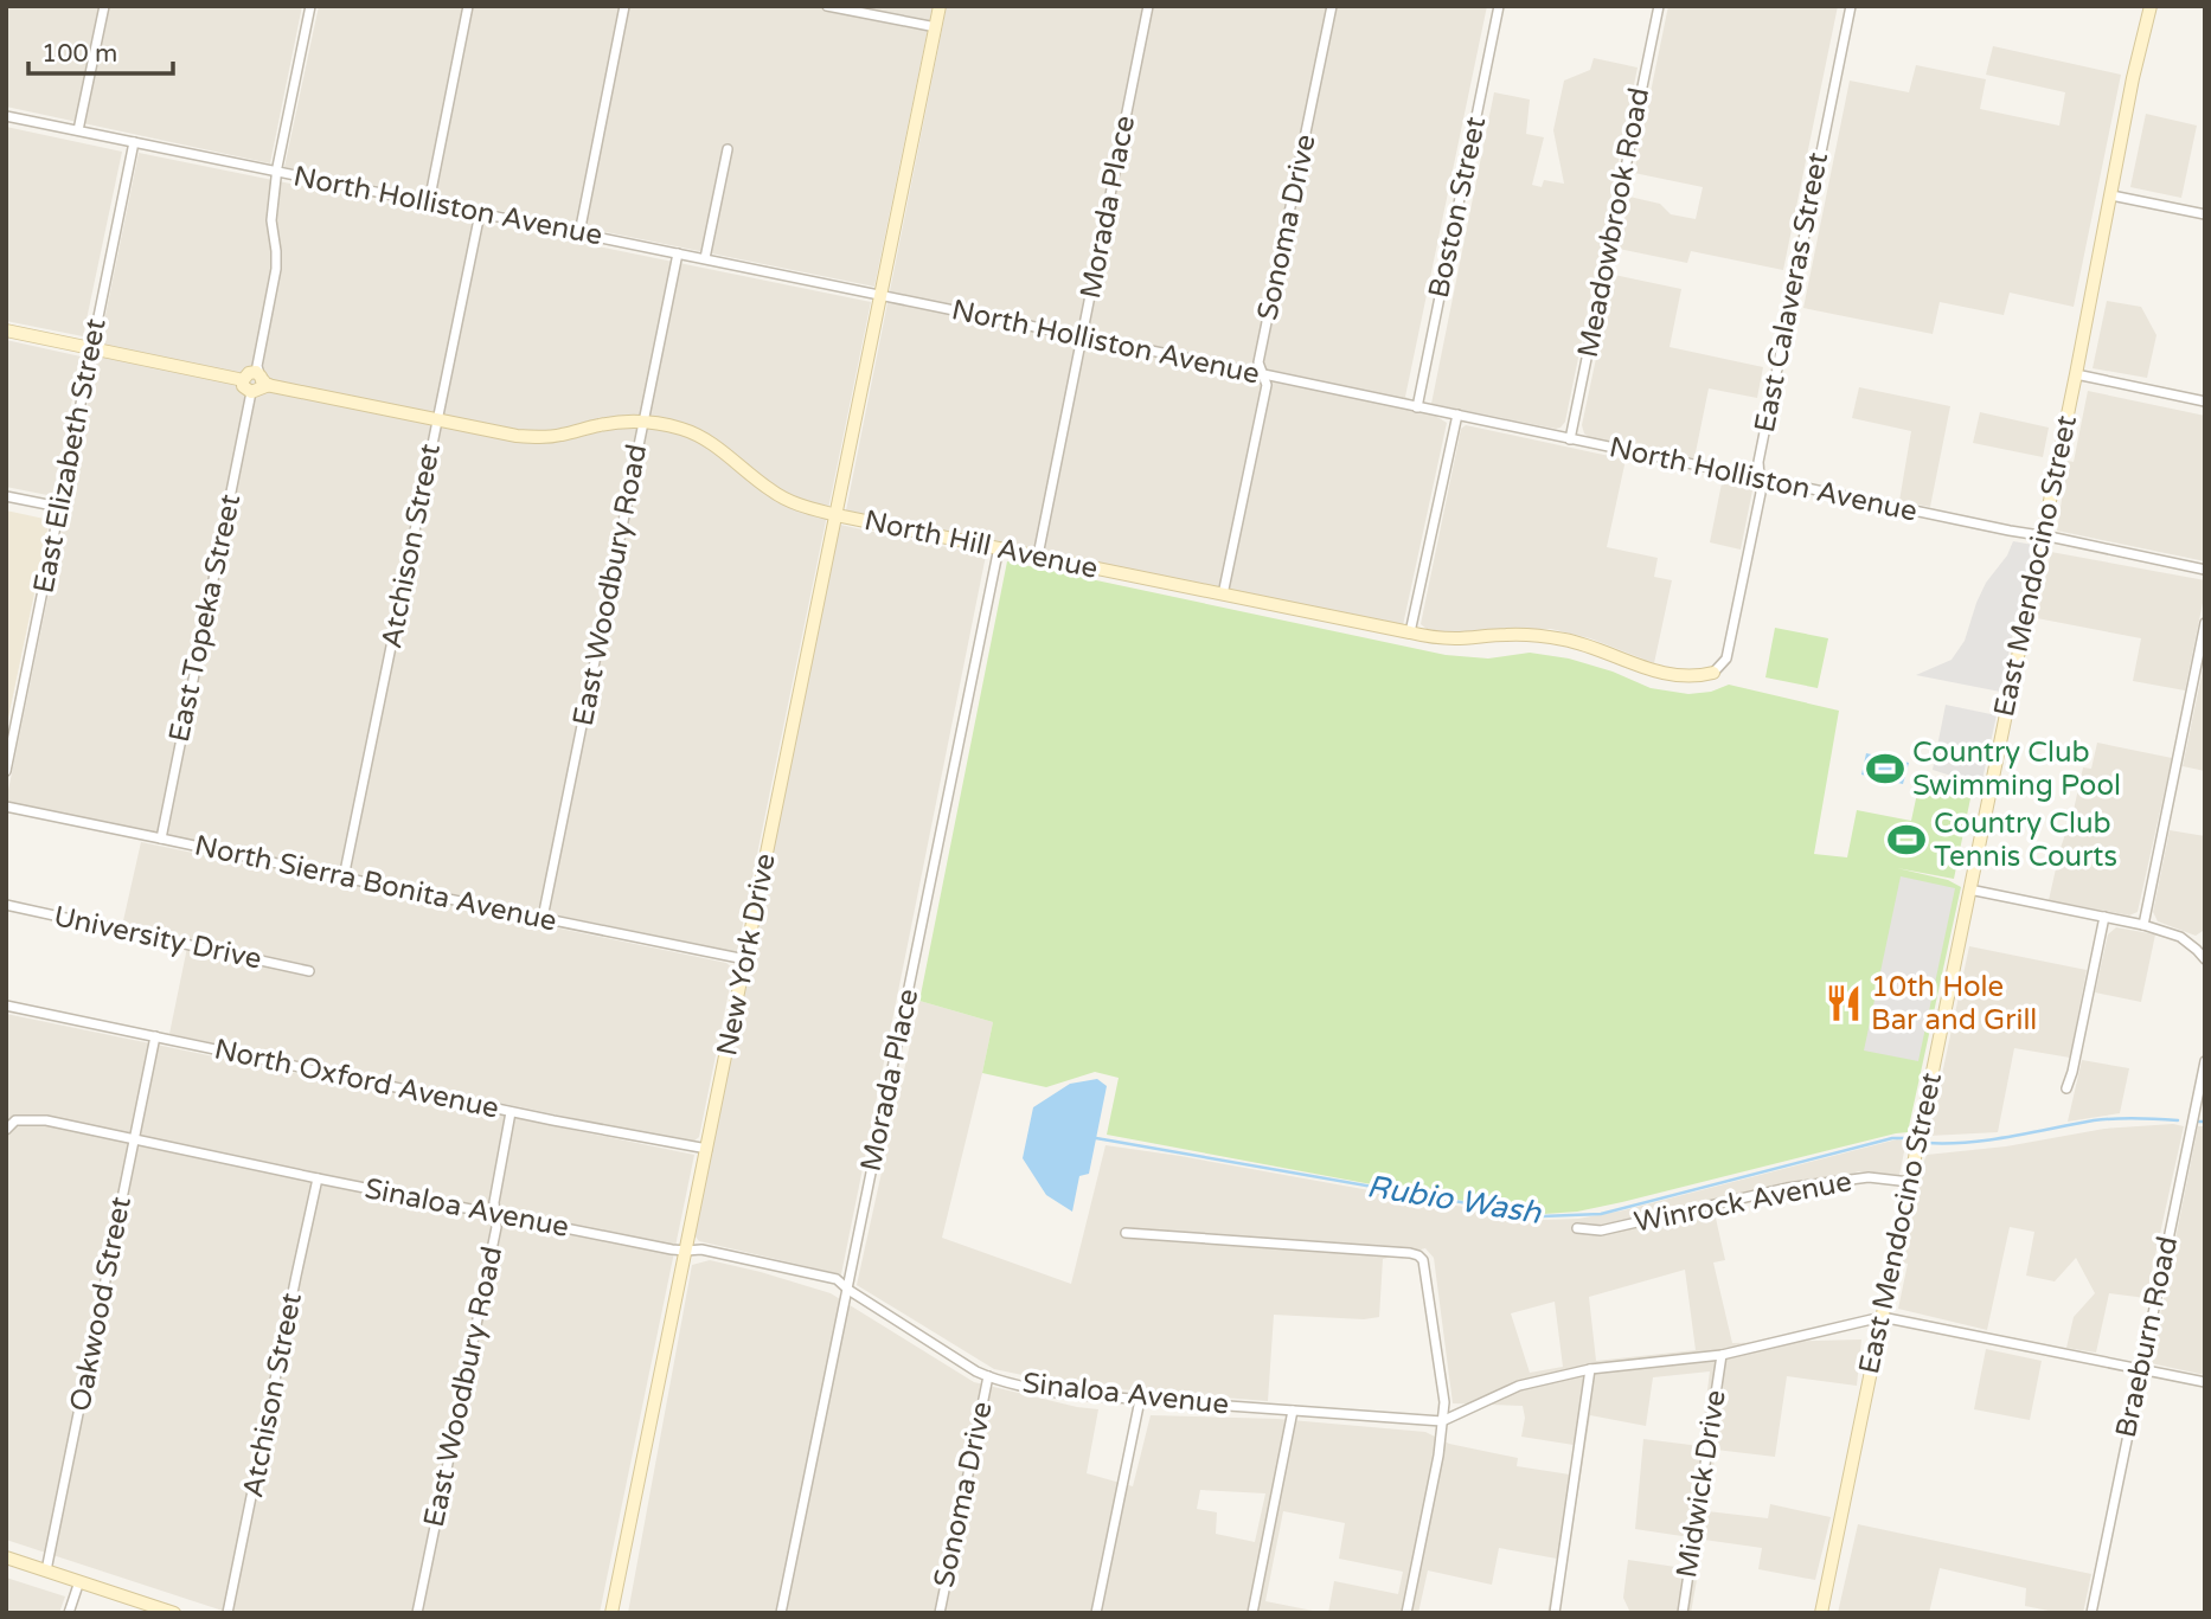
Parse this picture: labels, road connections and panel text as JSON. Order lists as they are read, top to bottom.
{
  "streets": {
    "street": [
      "North Holliston Avenue",
      "Morada Place",
      "Boston Street",
      "Meadowbrook Road",
      "Sonoma Drive",
      "East Calaveras Street",
      "East Elizabeth Street",
      "North Hill Avenue",
      "Atchison Street",
      "East Mendocino Street",
      "East Woodbury Road",
      "East Topeka Street",
      "North Sierra Bonita Avenue",
      "University Drive",
      "New York Drive",
      "North Oxford Avenue",
      "Winrock Avenue",
      "Sinaloa Avenue",
      "Oakwood Street",
      "Braeburn Road",
      "Midwick Drive"
    ]
  },
  "crossings": [
    ["North Holliston Avenue", "Morada Place"],
    ["North Holliston Avenue", "Boston Street"],
    ["North Holliston Avenue", "Meadowbrook Road"],
    ["North Holliston Avenue", "Sonoma Drive"],
    ["North Holliston Avenue", "East Calaveras Street"],
    ["North Holliston Avenue", "East Elizabeth Street"],
    ["North Holliston Avenue", "Atchison Street"],
    ["North Holliston Avenue", "East Mendocino Street"],
    ["North Holliston Avenue", "East Woodbury Road"],
    ["North Holliston Avenue", "East Topeka Street"],
    ["North Holliston Avenue", "New York Drive"],
    ["Morada Place", "North Hill Avenue"],
    ["Morada Place", "Sinaloa Avenue"],
    ["Sonoma Drive", "North Hill Avenue"],
    ["Sonoma Drive", "Sinaloa Avenue"],
    ["East Calaveras Street", "North Hill Avenue"],
    ["East Elizabeth Street", "North Hill Avenue"],
    ["North Hill Avenue", "Atchison Street"],
    ["North Hill Avenue", "East Woodbury Road"],
    ["North Hill Avenue", "East Topeka Street"],
    ["North Hill Avenue", "New York Drive"],
    ["Atchison Street", "North Sierra Bonita Avenue"],
    ["Atchison Street", "Sinaloa Avenue"],
    ["East Mendocino Street", "Winrock Avenue"],
    ["East Mendocino Street", "Sinaloa Avenue"],
    ["East Woodbury Road", "North Sierra Bonita Avenue"],
    ["East Woodbury Road", "North Oxford Avenue"],
    ["East Woodbury Road", "Sinaloa Avenue"],
    ["East Topeka Street", "North Sierra Bonita Avenue"],
    ["North Sierra Bonita Avenue", "New York Drive"],
    ["New York Drive", "North Oxford Avenue"],
    ["New York Drive", "Sinaloa Avenue"],
    ["North Oxford Avenue", "Oakwood Street"],
    ["Sinaloa Avenue", "Oakwood Street"],
    ["Sinaloa Avenue", "Midwick Drive"]
  ],
  "water": ["Rubio Wash"],
  "places": {
    "sports": ["Country Club Swimming Pool", "Country Club Tennis Courts"],
    "restaurant": ["10th Hole Bar and Grill"]
  },
  "scale_bar": "100 m"
}
